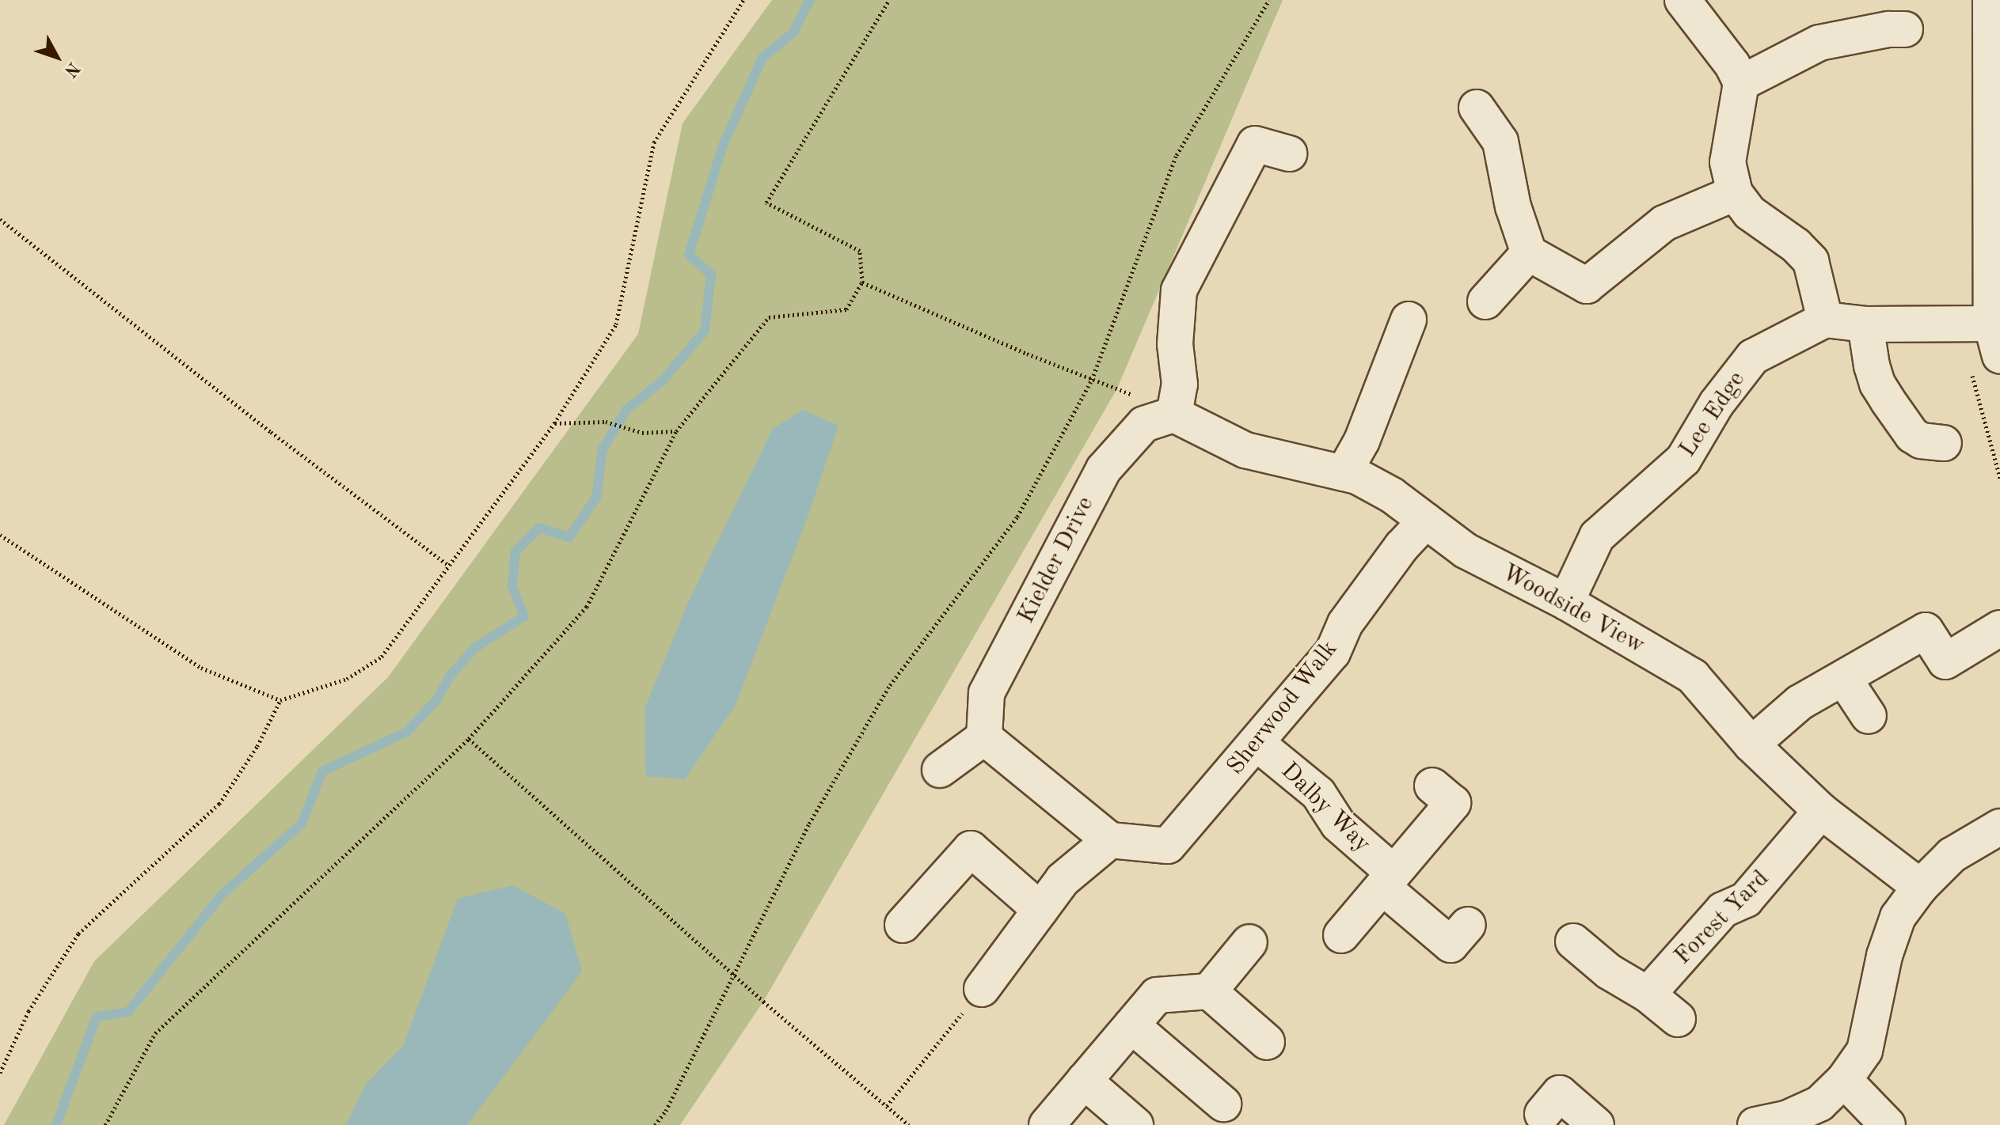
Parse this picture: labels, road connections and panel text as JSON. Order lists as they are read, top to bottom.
{
  "streets": {
    "street": [
      "Lee Edge",
      "Kielder Drive",
      "Woodside View",
      "Sherwood Walk",
      "Dalby Way",
      "Forest Yard"
    ]
  },
  "crossings": [
    ["Lee Edge", "Woodside View"],
    ["Kielder Drive", "Woodside View"],
    ["Woodside View", "Sherwood Walk"],
    ["Woodside View", "Forest Yard"],
    ["Sherwood Walk", "Dalby Way"]
  ],
  "north": "bottom right"
}
